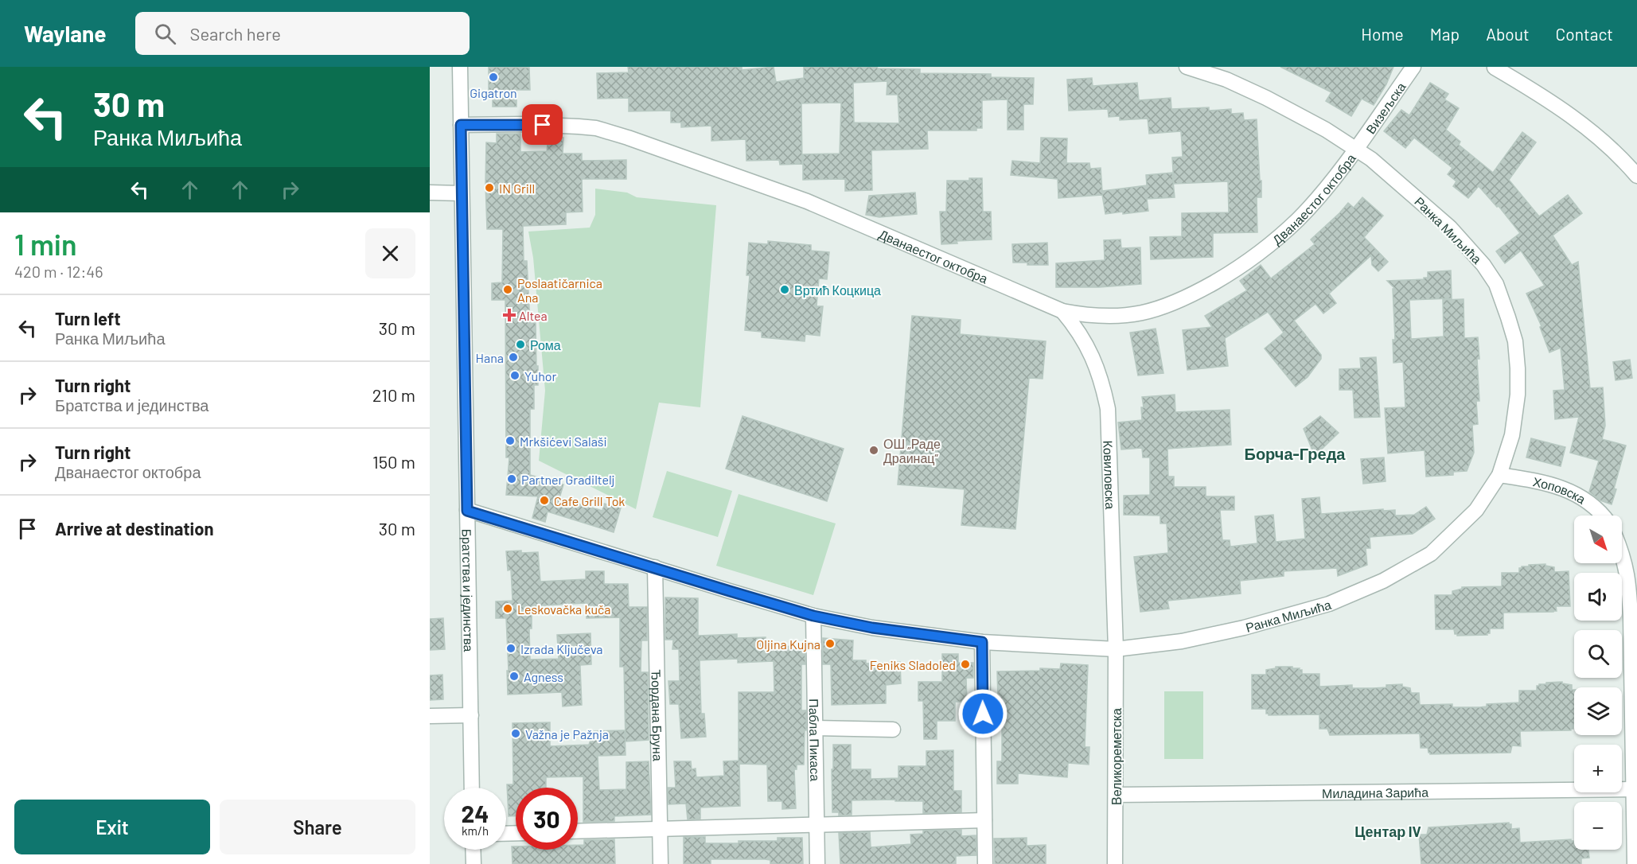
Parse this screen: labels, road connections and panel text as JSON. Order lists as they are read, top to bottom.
{
  "streets": {
    "street": [
      "Визељска",
      "Дванаестог октобра",
      "Ранка Миљића",
      "Ковиловска",
      "Хоповска",
      "Братства и јединства",
      "Ђордана Бруна",
      "Пабла Пикаса",
      "Великореметска",
      "Миладина Зарића"
    ]
  },
  "crossings": [
    ["Визељска", "Дванаестог октобра"],
    ["Визељска", "Ранка Миљића"],
    ["Дванаестог октобра", "Ранка Миљића"],
    ["Дванаестог октобра", "Ковиловска"],
    ["Дванаестог октобра", "Братства и јединства"],
    ["Ранка Миљића", "Ковиловска"],
    ["Ранка Миљића", "Хоповска"],
    ["Ранка Миљића", "Братства и јединства"],
    ["Ранка Миљића", "Ђордана Бруна"],
    ["Ранка Миљића", "Пабла Пикаса"],
    ["Ранка Миљића", "Великореметска"],
    ["Ковиловска", "Великореметска"],
    ["Великореметска", "Миладина Зарића"]
  ],
  "districts": ["Борча-Греда", "Центар IV"],
  "places": {
    "other": [
      "Gigatron",
      "IN Grill",
      "Poslaatičarnica Ana",
      "Вртић Коцкица",
      "Рома",
      "Hana",
      "Yuhor",
      "Mrkšićevi Salaši",
      "ОШ „Раде Драинац”",
      "Partner Gradiltelj",
      "Cafe Grill Tok",
      "Leskovačka kuča",
      "Oljina Kujna",
      "Izrada Ključeva",
      "Feniks Sladoled",
      "Agness",
      "Važna je Pažnja"
    ],
    "health": ["Altea"]
  },
  "north": "bottom right",
  "page": {
    "header": "Waylane",
    "search": "Search here",
    "nav": [
      "Home",
      "Map",
      "About",
      "Contact"
    ],
    "turn": ["30 m", "Ранка Миљића"],
    "heading": ["1 min", "420 m · 12:46"],
    "list": [
      {
        "name": "Turn left",
        "note": "Ранка Миљића",
        "value": "30 m"
      },
      {
        "name": "Turn right",
        "note": "Братства и јединства",
        "value": "210 m"
      },
      {
        "name": "Turn right",
        "note": "Дванаестог октобра",
        "value": "150 m"
      },
      {
        "name": "Arrive at destination",
        "value": "30 m"
      }
    ],
    "map_buttons": ["+", "−"],
    "speed": "24 km/h",
    "limit": "30",
    "buttons": ["Exit", "Share"]
  }
}
